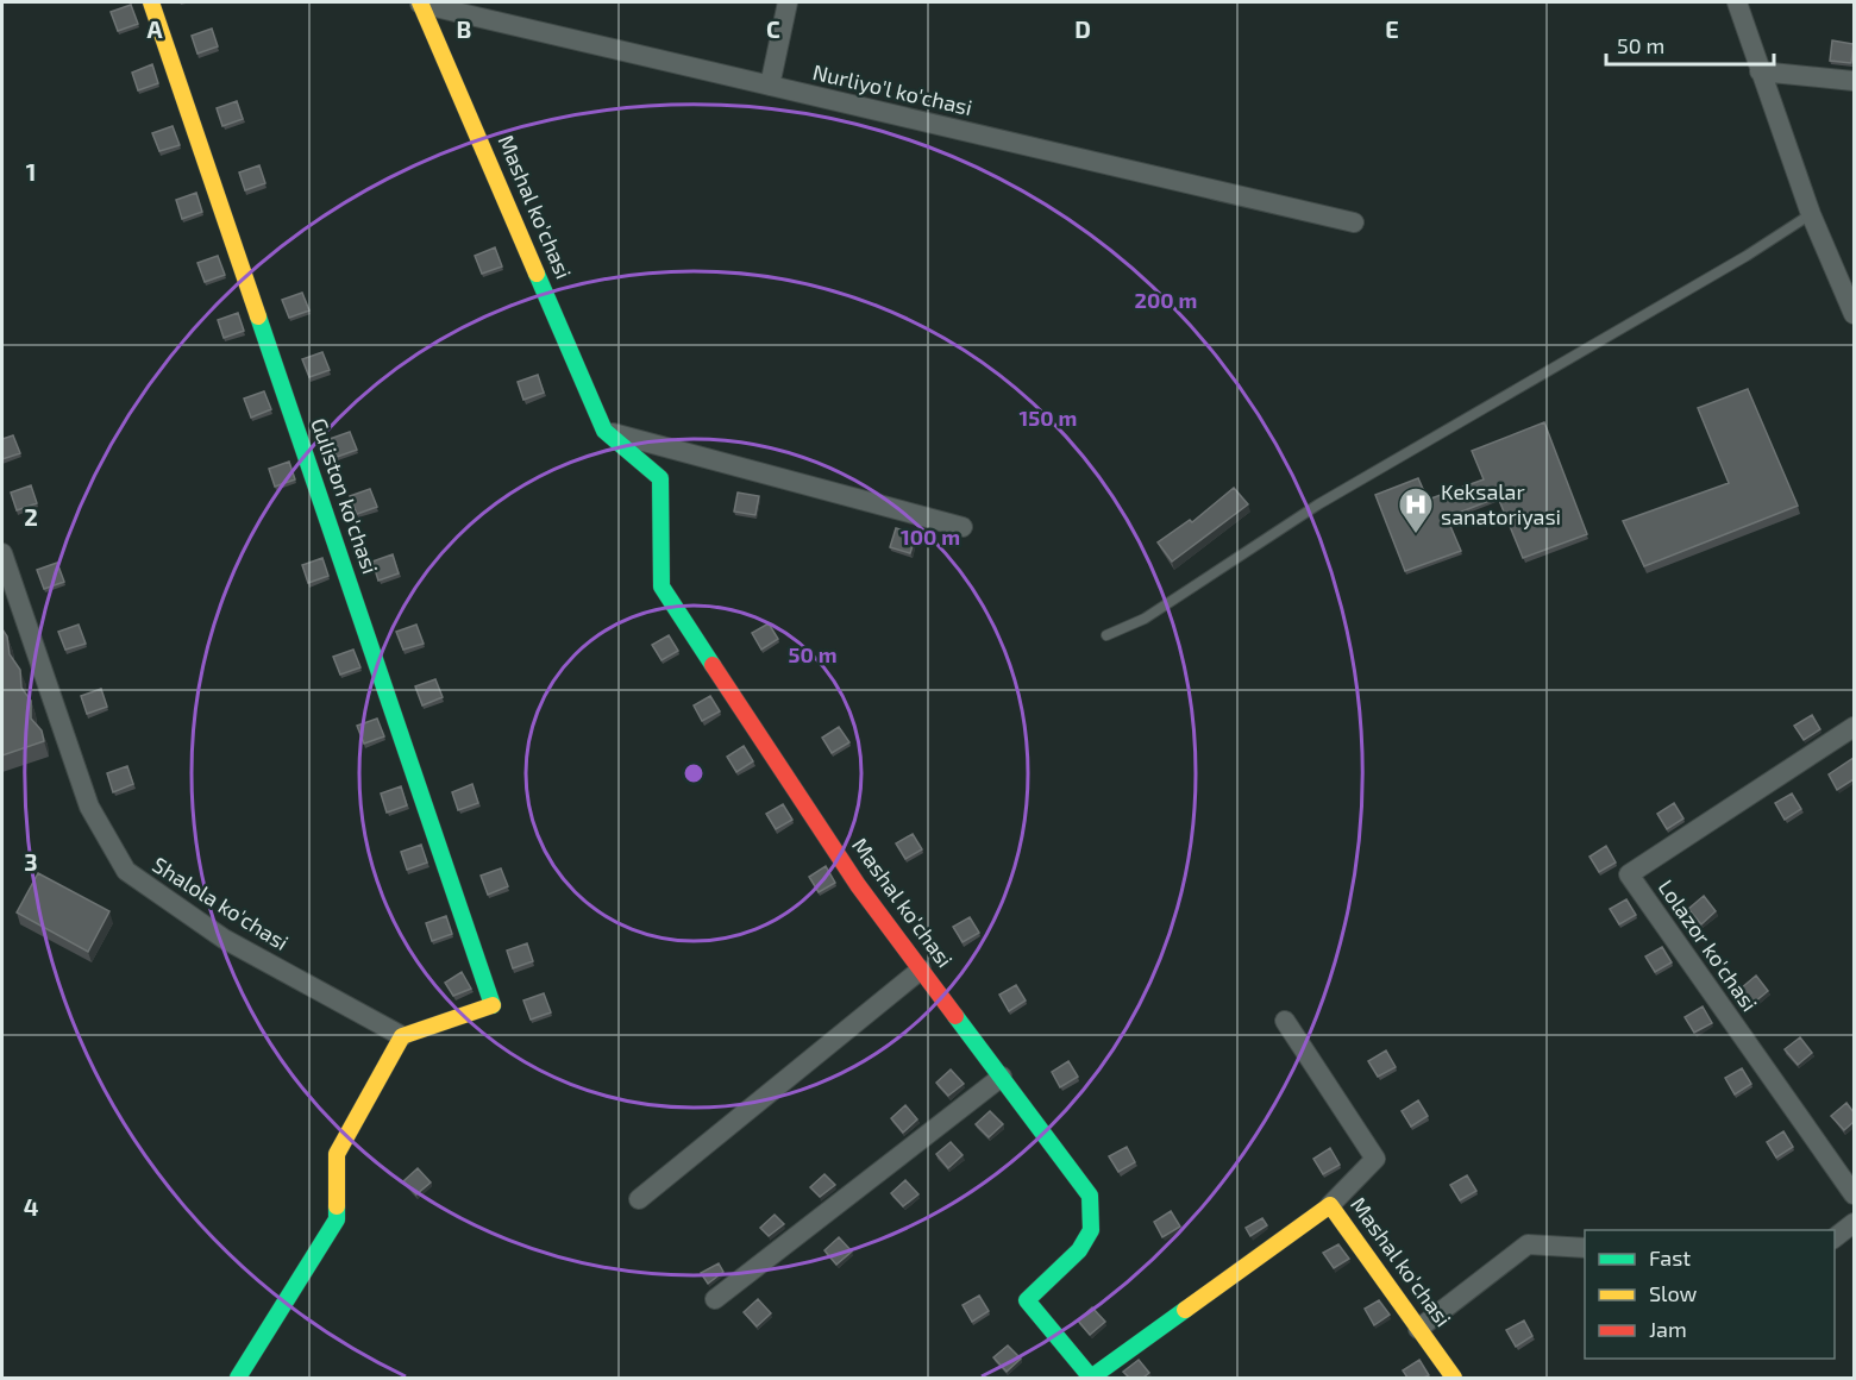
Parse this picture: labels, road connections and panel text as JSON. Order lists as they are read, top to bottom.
{
  "streets": {
    "street": [
      "Nurliyo'l ko'chasi",
      "Mashal ko'chasi",
      "Guliston ko'chasi",
      "Shalola ko'chasi",
      "Lolazor ko'chasi"
    ]
  },
  "crossings": [
    ["Nurliyo'l ko'chasi", "Mashal ko'chasi"],
    ["Guliston ko'chasi", "Shalola ko'chasi"]
  ],
  "places": {
    "hospital": ["Keksalar sanatoriyasi"]
  },
  "legend": ["Fast", "Slow", "Jam"],
  "scale_bar": "50 m",
  "grid": {
    "columns": [
      "A",
      "B",
      "C",
      "D",
      "E"
    ],
    "rows": [
      "1",
      "2",
      "3",
      "4"
    ]
  },
  "rings": [
    "200 m",
    "150 m",
    "100 m",
    "50 m"
  ]
}
